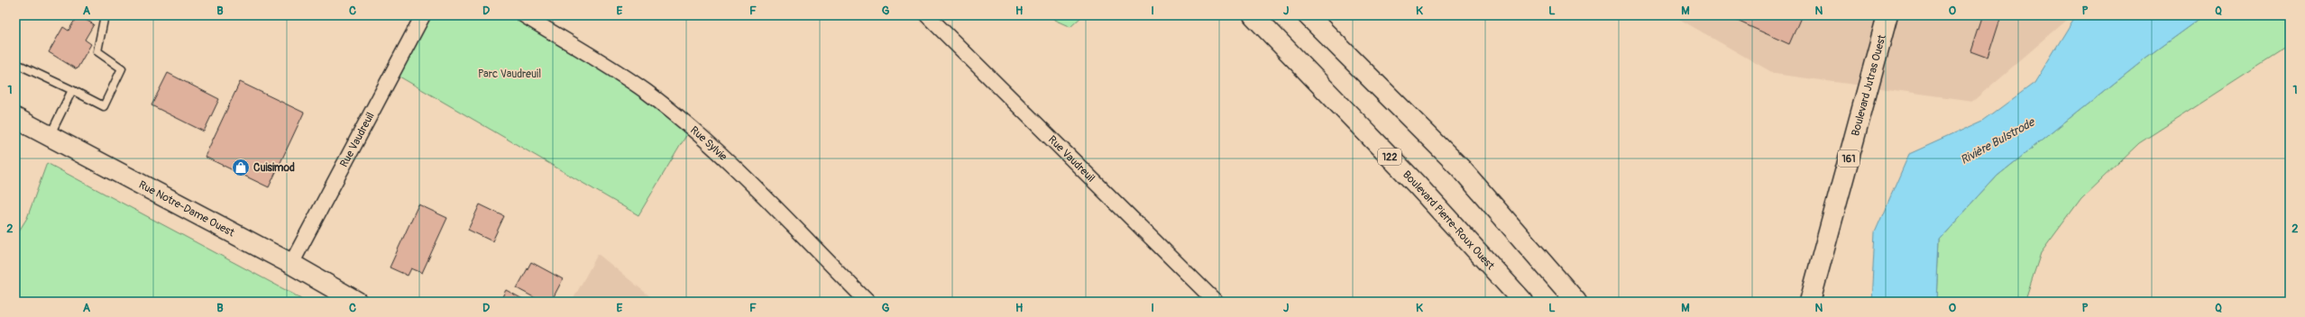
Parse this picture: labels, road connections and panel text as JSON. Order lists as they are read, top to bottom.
{
  "streets": {
    "main road": [
      "Boulevard Jutras Ouest",
      "122",
      "161",
      "Rue Notre-Dame Ouest",
      "Boulevard Pierre-Roux Ouest"
    ],
    "street": ["Rue Vaudreuil", "Rue Sylvie"]
  },
  "crossings": [
    ["Rue Vaudreuil", "Rue Notre-Dame Ouest"]
  ],
  "water": ["Rivière Bulstrode"],
  "parks": ["Parc Vaudreuil"],
  "places": {
    "shop": ["Cuisimod"]
  },
  "grid": {
    "columns": [
      "A",
      "B",
      "C",
      "D",
      "E",
      "F",
      "G",
      "H",
      "I",
      "J",
      "K",
      "L",
      "M",
      "N",
      "O",
      "P",
      "Q"
    ],
    "rows": ["1", "2"]
  }
}
